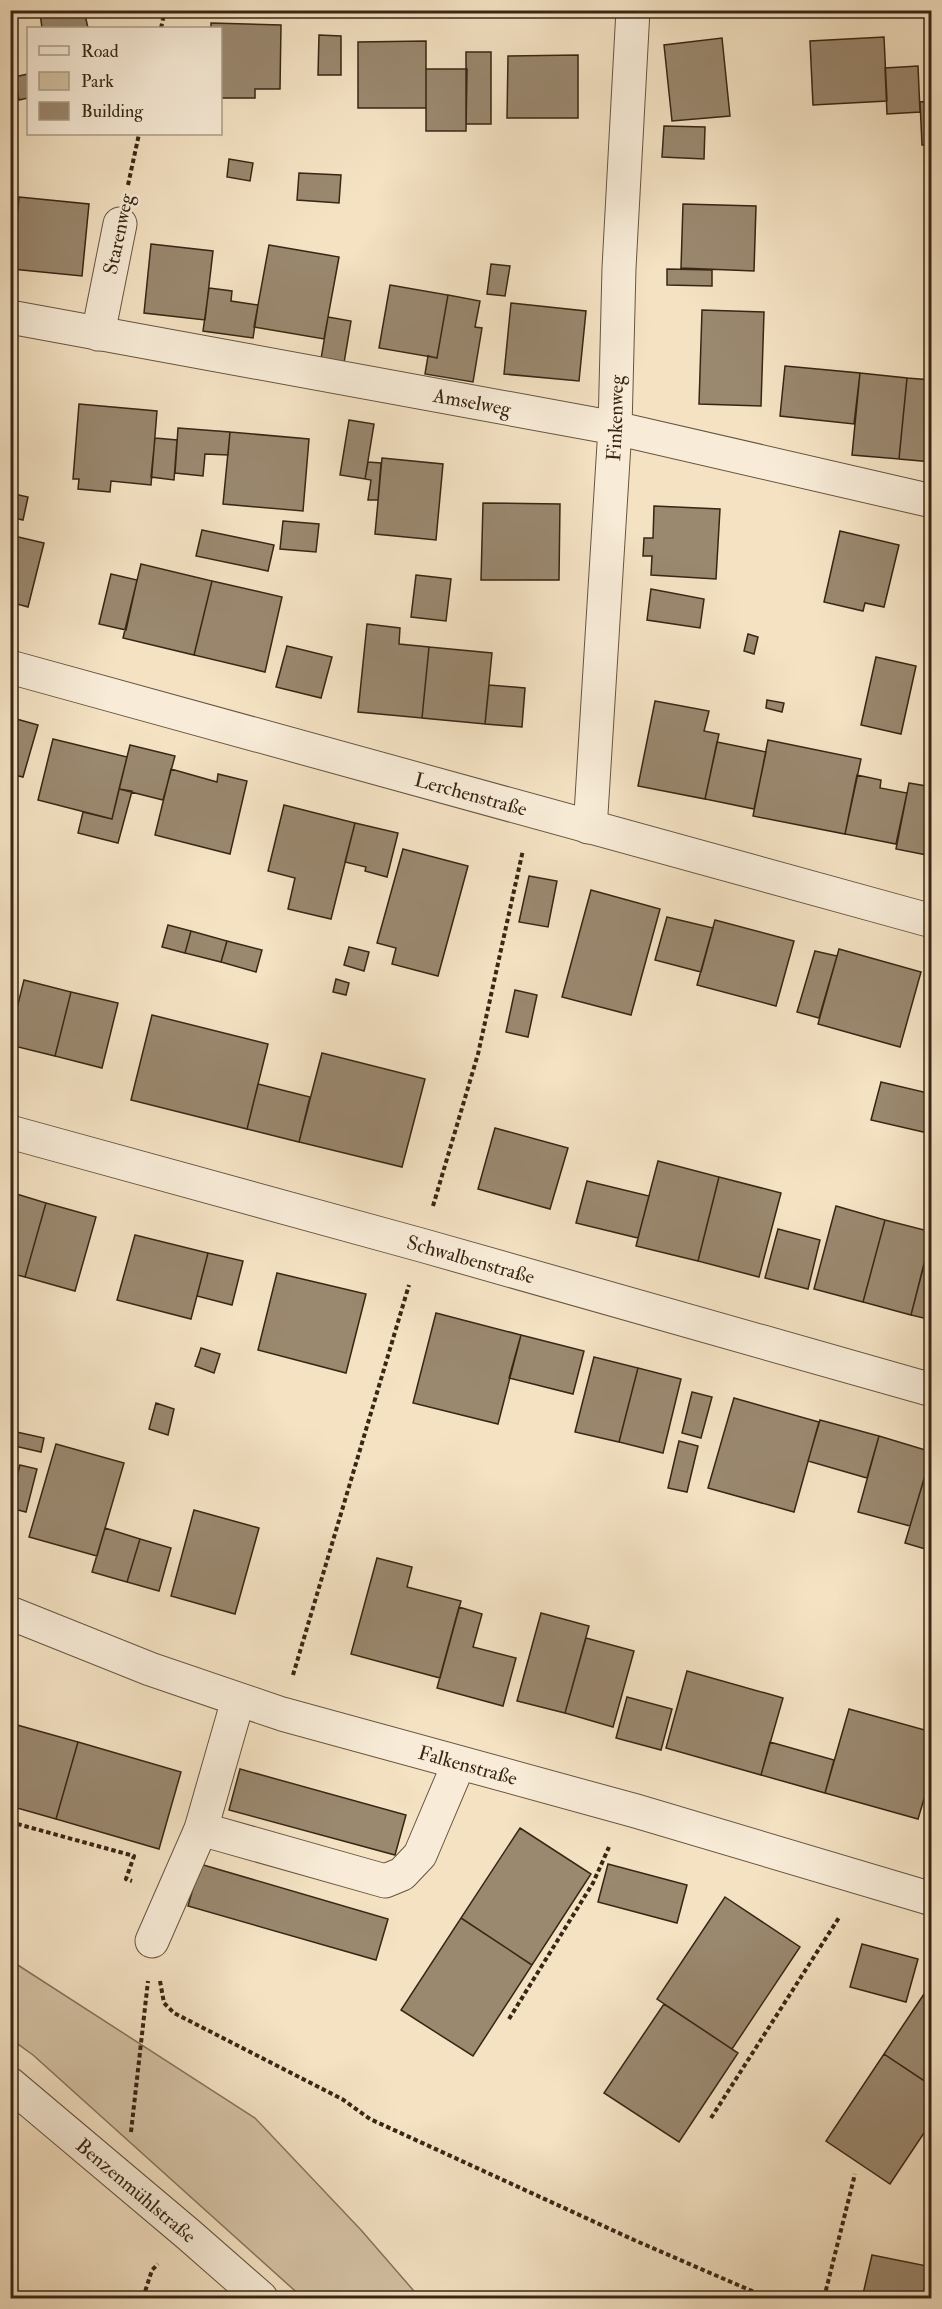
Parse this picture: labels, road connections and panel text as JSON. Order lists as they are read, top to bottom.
{
  "streets": {
    "street": [
      "Starenweg",
      "Amselweg",
      "Finkenweg",
      "Lerchenstraße",
      "Schwalbenstraße",
      "Falkenstraße",
      "Benzenmühlstraße"
    ]
  },
  "crossings": [
    ["Starenweg", "Amselweg"],
    ["Amselweg", "Finkenweg"],
    ["Finkenweg", "Lerchenstraße"]
  ],
  "legend": ["Road", "Park", "Building"]
}
